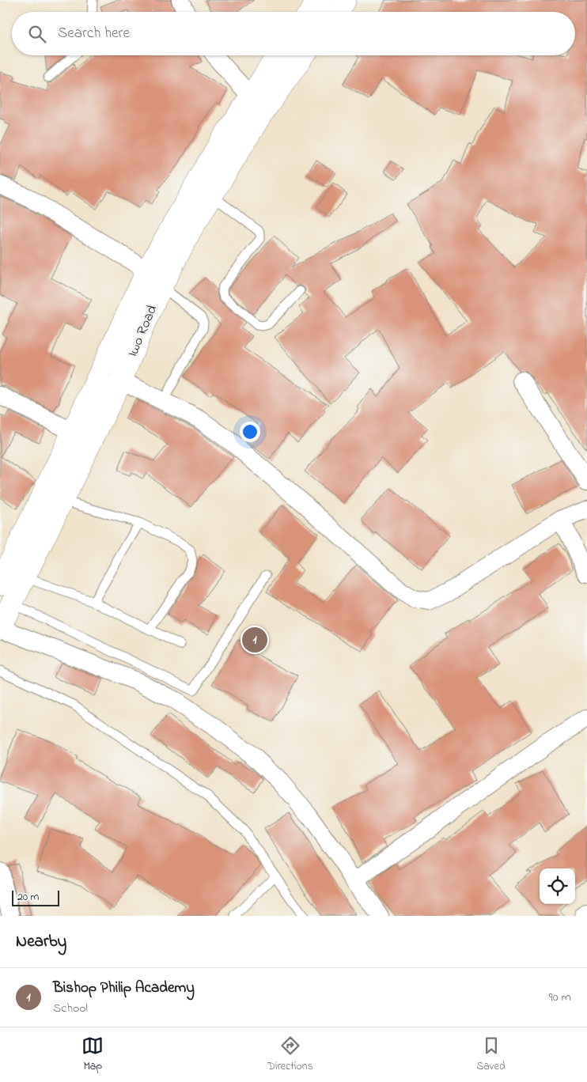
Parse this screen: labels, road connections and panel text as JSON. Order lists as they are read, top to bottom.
{
  "streets": {
    "main road": ["Iwo Road"]
  },
  "scale_bar": "20 m",
  "page": {
    "search": "Search here",
    "pins": "1",
    "scale": "20 m",
    "heading": "Nearby",
    "list": [
      {
        "mark": "1",
        "name": "Bishop Philip Academy",
        "note": "School",
        "value": "90 m"
      }
    ],
    "nav": ["Map", "Directions", "Saved"]
  }
}
